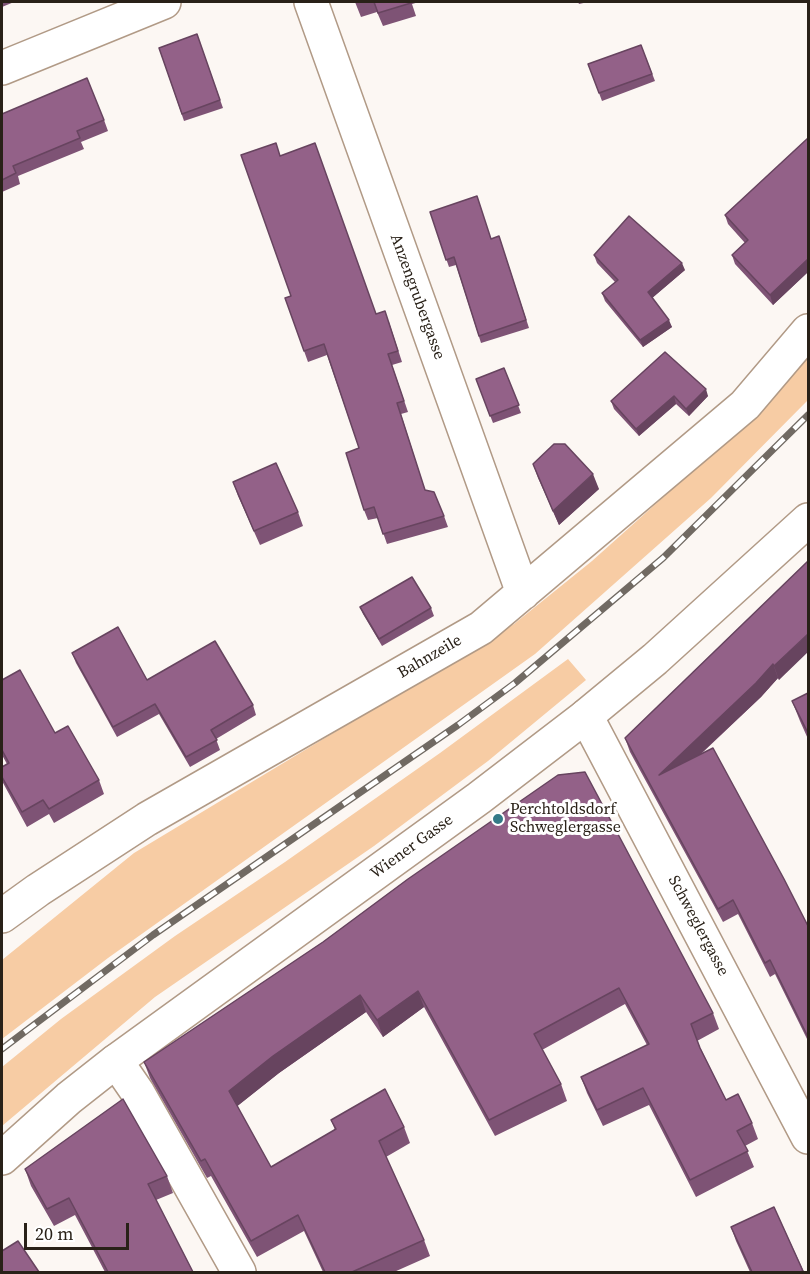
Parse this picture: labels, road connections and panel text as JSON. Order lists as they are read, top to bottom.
{
  "streets": {
    "street": [
      "Anzengrubergasse",
      "Bahnzeile",
      "Wiener Gasse",
      "Schweglergasse"
    ]
  },
  "crossings": [
    ["Anzengrubergasse", "Bahnzeile"],
    ["Wiener Gasse", "Schweglergasse"]
  ],
  "places": ["Perchtoldsdorf Schweglergasse"],
  "scale_bar": "20 m"
}
